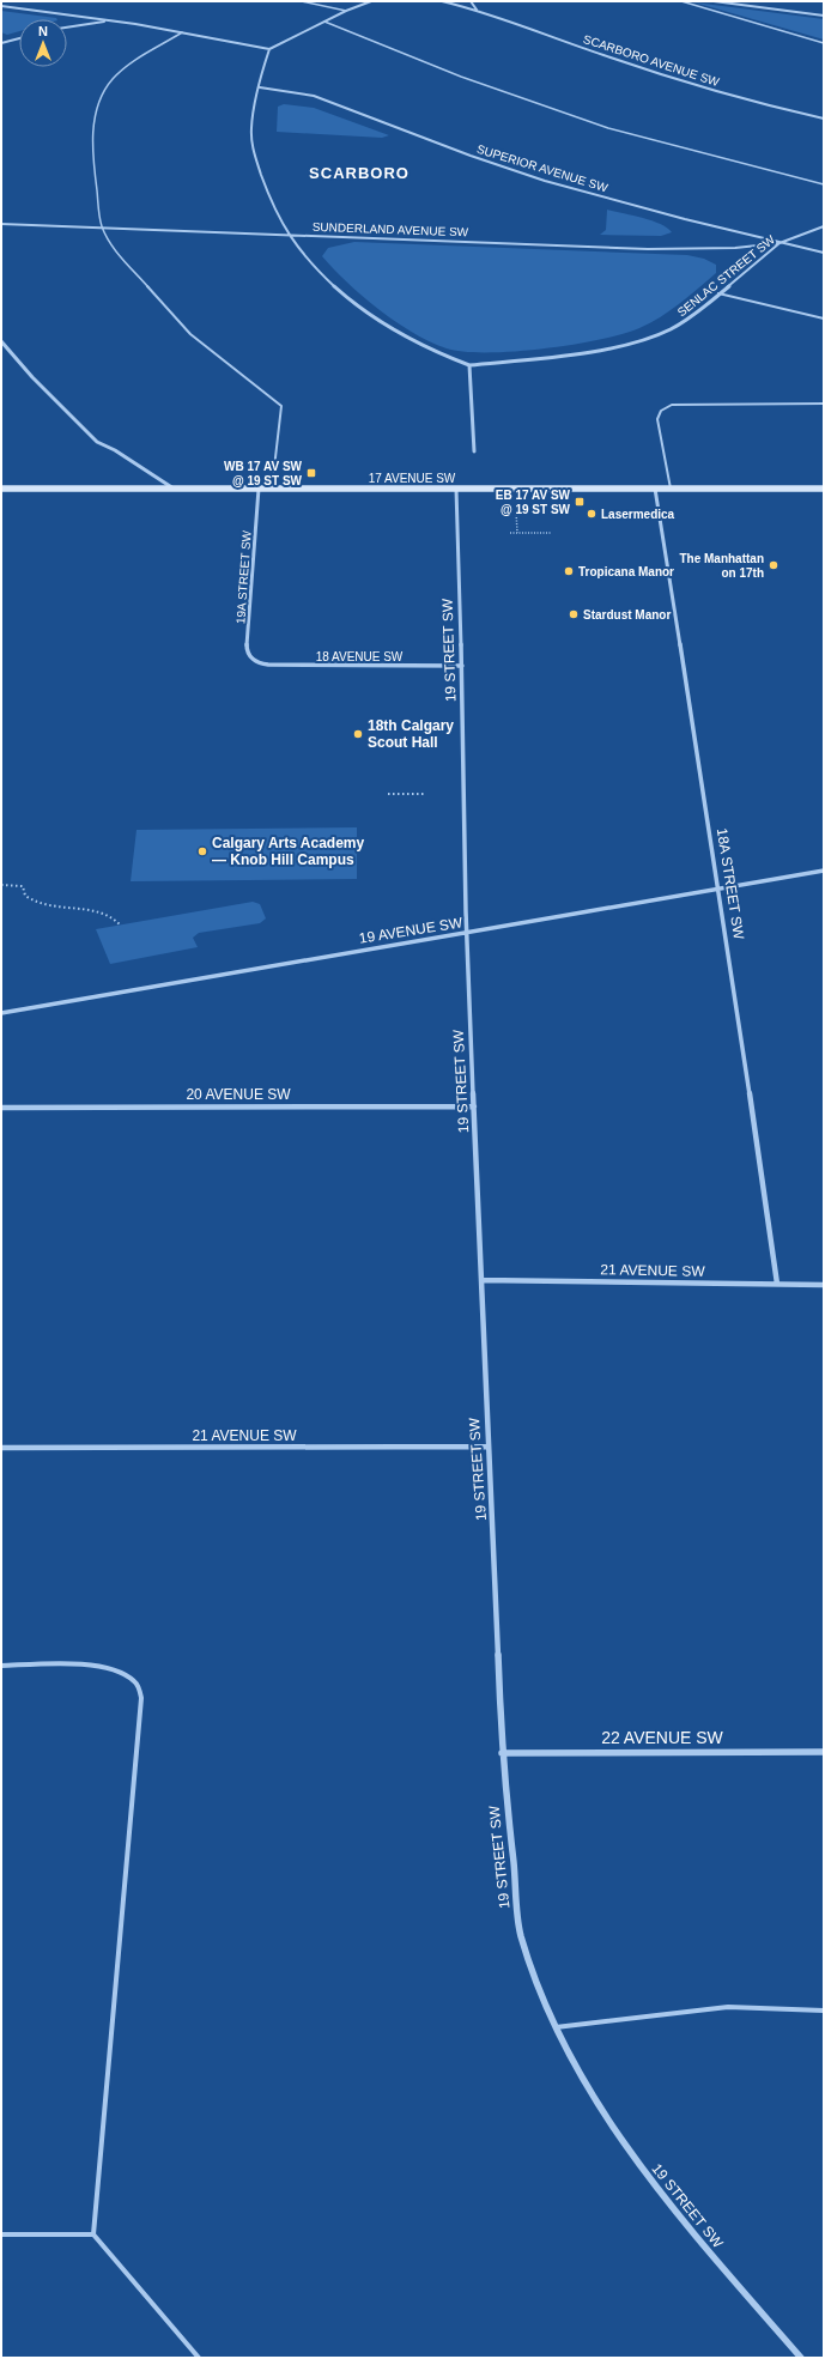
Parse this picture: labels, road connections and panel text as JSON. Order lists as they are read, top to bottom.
{
  "streets": {
    "main road": ["17 AVENUE SW"],
    "street": [
      "SCARBORO AVENUE SW",
      "SUPERIOR AVENUE SW",
      "SUNDERLAND AVENUE SW",
      "SENLAC STREET SW",
      "19A STREET SW",
      "19 STREET SW",
      "18 AVENUE SW",
      "18A STREET SW",
      "19 AVENUE SW",
      "20 AVENUE SW",
      "21 AVENUE SW",
      "22 AVENUE SW"
    ]
  },
  "crossings": [
    ["SUPERIOR AVENUE SW", "SUNDERLAND AVENUE SW"],
    ["SUPERIOR AVENUE SW", "SENLAC STREET SW"],
    ["SUNDERLAND AVENUE SW", "SENLAC STREET SW"],
    ["17 AVENUE SW", "19A STREET SW"],
    ["17 AVENUE SW", "19 STREET SW"],
    ["17 AVENUE SW", "18A STREET SW"],
    ["19A STREET SW", "18 AVENUE SW"],
    ["19 STREET SW", "18 AVENUE SW"],
    ["19 STREET SW", "19 AVENUE SW"],
    ["19 STREET SW", "20 AVENUE SW"],
    ["19 STREET SW", "21 AVENUE SW"],
    ["19 STREET SW", "22 AVENUE SW"],
    ["18A STREET SW", "19 AVENUE SW"],
    ["18A STREET SW", "21 AVENUE SW"]
  ],
  "districts": ["SCARBORO"],
  "places": {
    "transit": ["WB 17 AV SW @ 19 ST SW", "EB 17 AV SW @ 19 ST SW"],
    "other": [
      "Lasermedica",
      "The Manhattan on 17th",
      "Tropicana Manor",
      "Stardust Manor",
      "18th Calgary Scout Hall",
      "Calgary Arts Academy — Knob Hill Campus"
    ]
  },
  "north": "top"
}
